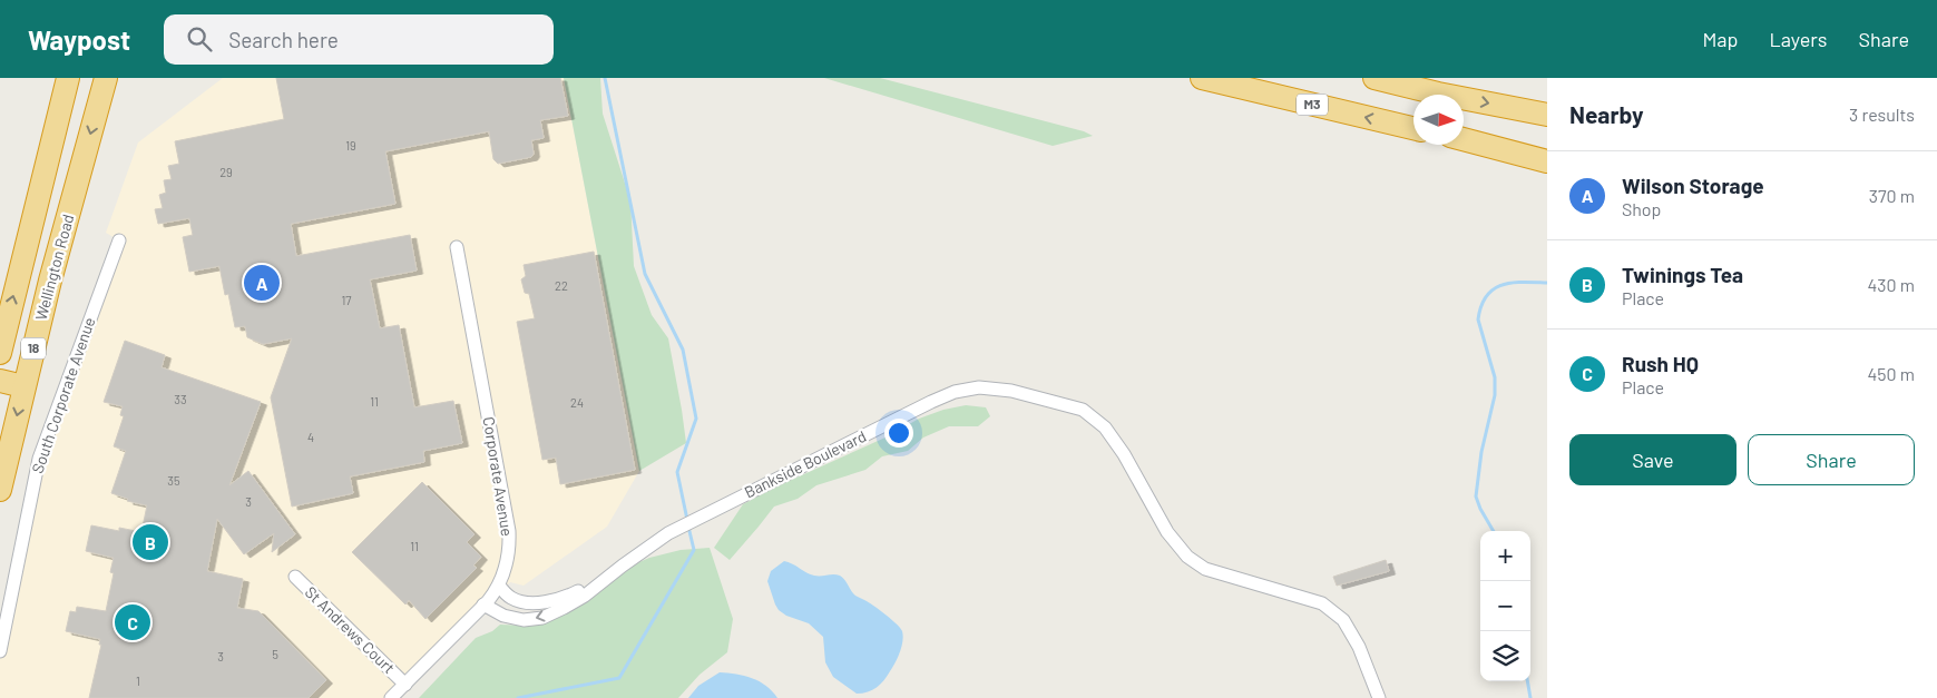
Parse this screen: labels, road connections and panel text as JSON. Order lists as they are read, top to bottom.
{
  "streets": {
    "highway": ["M3", "Wellington Road", "18"],
    "street": [
      "South Corporate Avenue",
      "Bankside Boulevard",
      "Corporate Avenue",
      "St Andrews Court"
    ]
  },
  "crossings": [
    ["Bankside Boulevard", "Corporate Avenue"],
    ["Corporate Avenue", "St Andrews Court"]
  ],
  "house_numbers": [
    "19",
    "29",
    "22",
    "17",
    "33",
    "11",
    "24",
    "4",
    "35",
    "3",
    "11",
    "5",
    "3",
    "1"
  ],
  "north": "right",
  "page": {
    "header": "Waypost",
    "search": "Search here",
    "nav": ["Map", "Layers", "Share"],
    "heading": ["Nearby", "3 results"],
    "list": [
      {
        "mark": "A",
        "name": "Wilson Storage",
        "note": "Shop",
        "value": "370 m"
      },
      {
        "mark": "B",
        "name": "Twinings Tea",
        "note": "Place",
        "value": "430 m"
      },
      {
        "mark": "C",
        "name": "Rush HQ",
        "note": "Place",
        "value": "450 m"
      }
    ],
    "pins": ["A", "B", "C"],
    "buttons": ["Save", "Share"],
    "map_buttons": ["+", "−"]
  }
}
